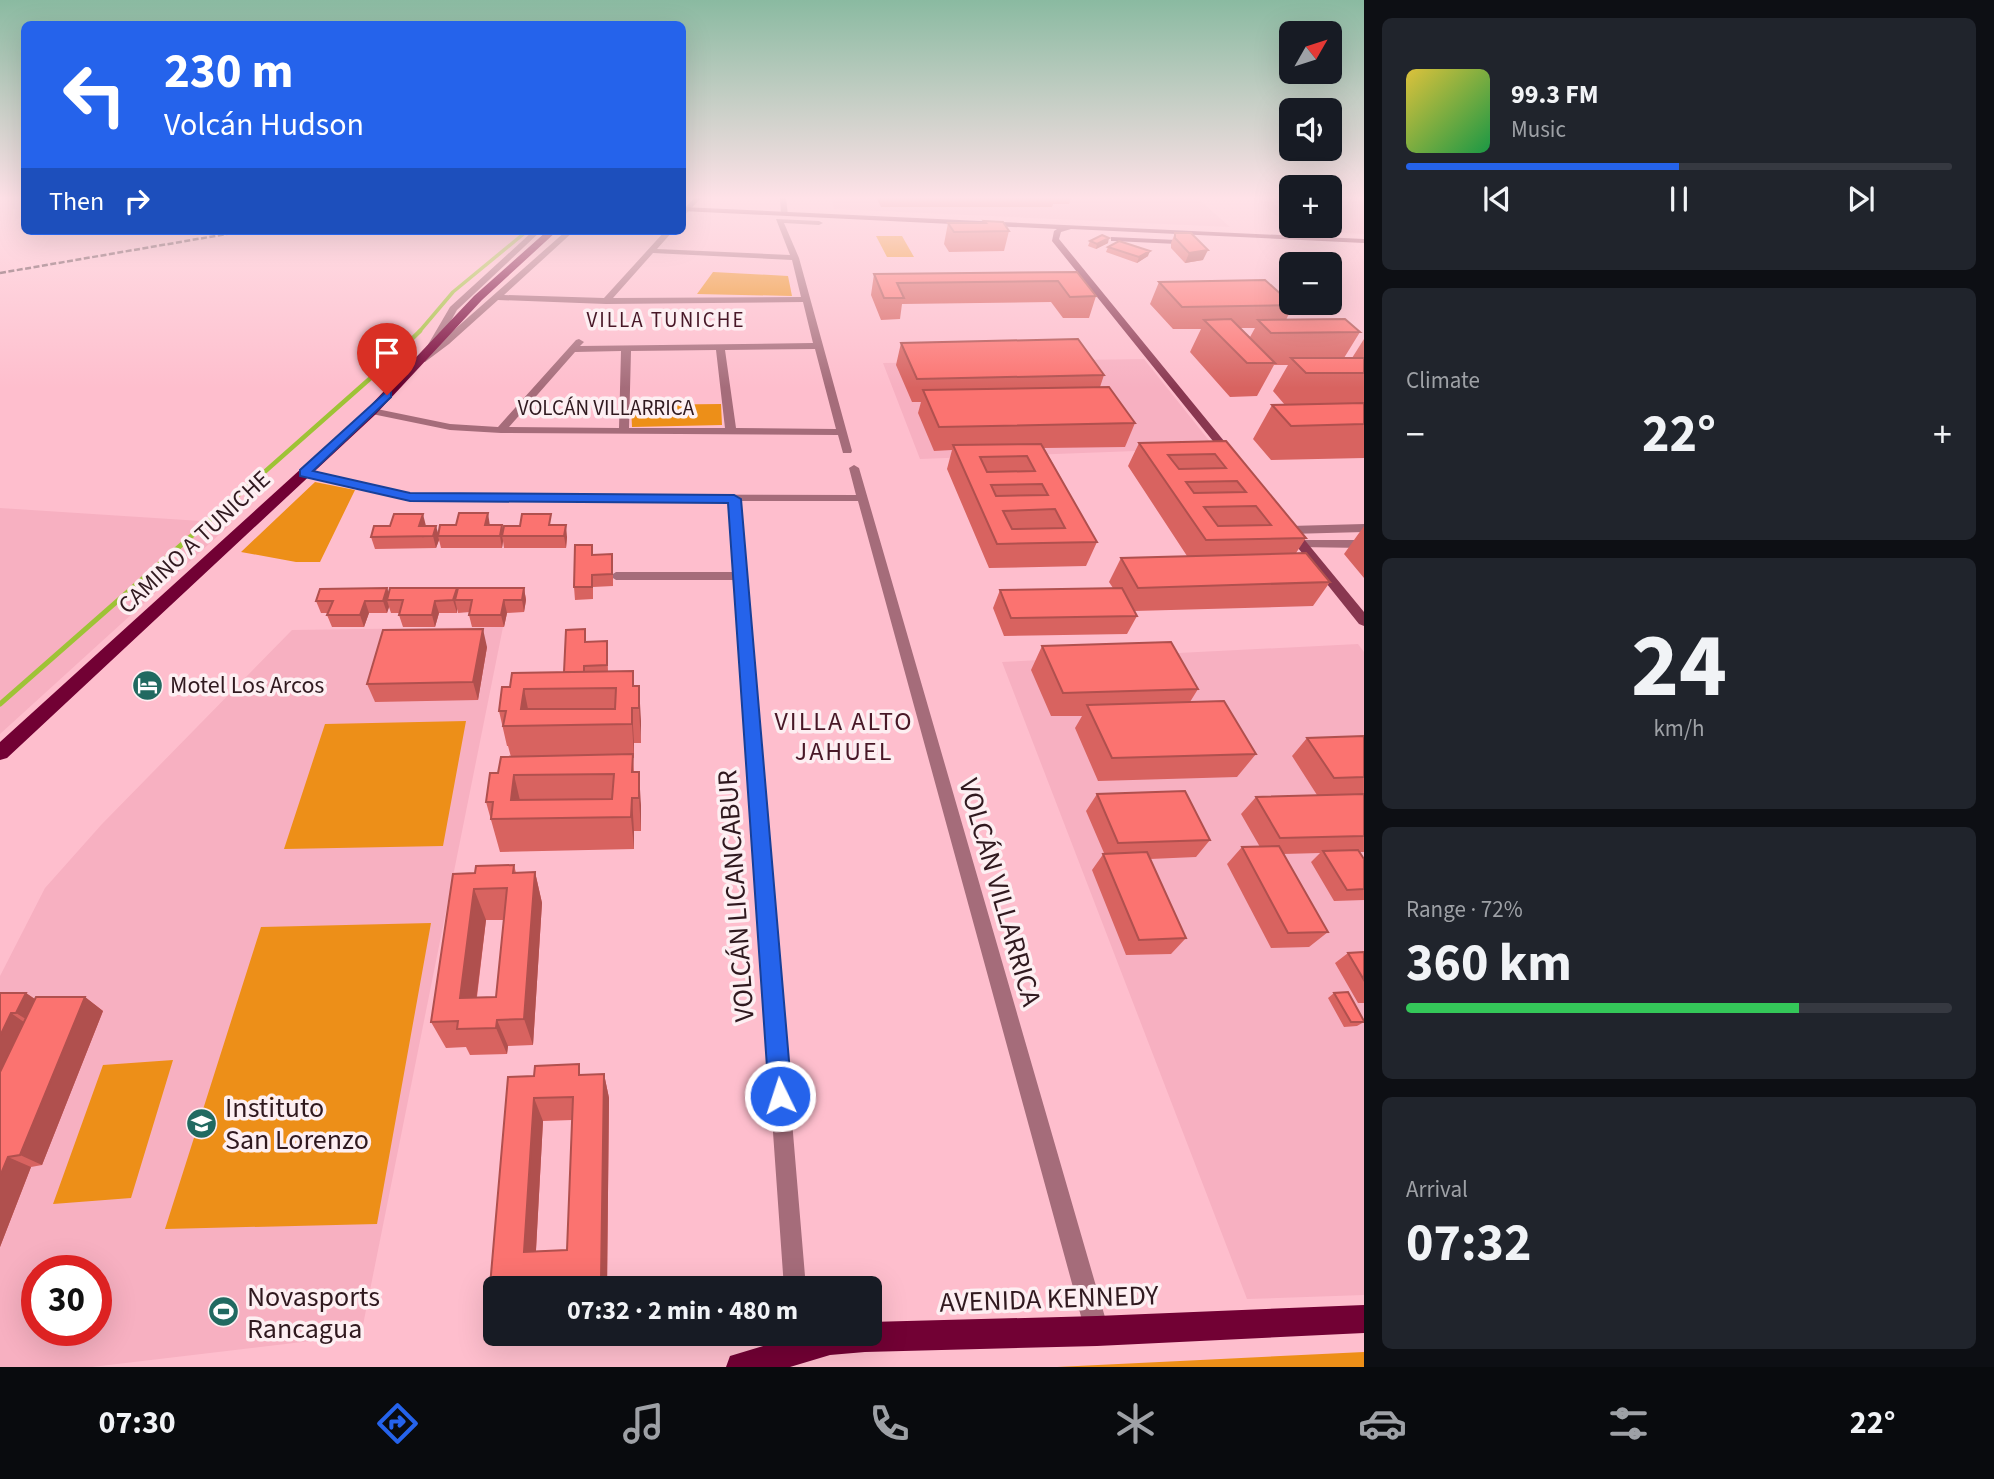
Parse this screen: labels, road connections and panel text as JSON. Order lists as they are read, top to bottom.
{
  "streets": {
    "main road": ["CAMINO A TUNICHE", "AVENIDA KENNEDY"],
    "street": ["VOLCÁN VILLARRICA", "VOLCÁN LICANCABUR"]
  },
  "crossings": [
    ["VOLCÁN VILLARRICA", "CAMINO A TUNICHE"],
    ["VOLCÁN VILLARRICA", "AVENIDA KENNEDY"]
  ],
  "districts": ["VILLA TUNICHE", "VILLA ALTO JAHUEL"],
  "places": {
    "hotel": ["Motel Los Arcos"],
    "school or university": ["Instituto San Lorenzo"],
    "sports": ["Novasports Rancagua"]
  },
  "north": "top right",
  "page": {
    "map_buttons": ["+", "−"],
    "turn": ["230 m", "Volcán Hudson"],
    "song": ["99.3 FM", "Music"],
    "then": "Then",
    "tile": [
      "Climate",
      ["24", "km/h"],
      ["Range · 72%", "360 km"],
      ["Arrival", "07:32"]
    ],
    "heat": ["−", "22°", "+"],
    "limit": "30",
    "trip": "07:32 · 2 min · 480 m",
    "tabs": ["07:30", "22°"]
  }
}
